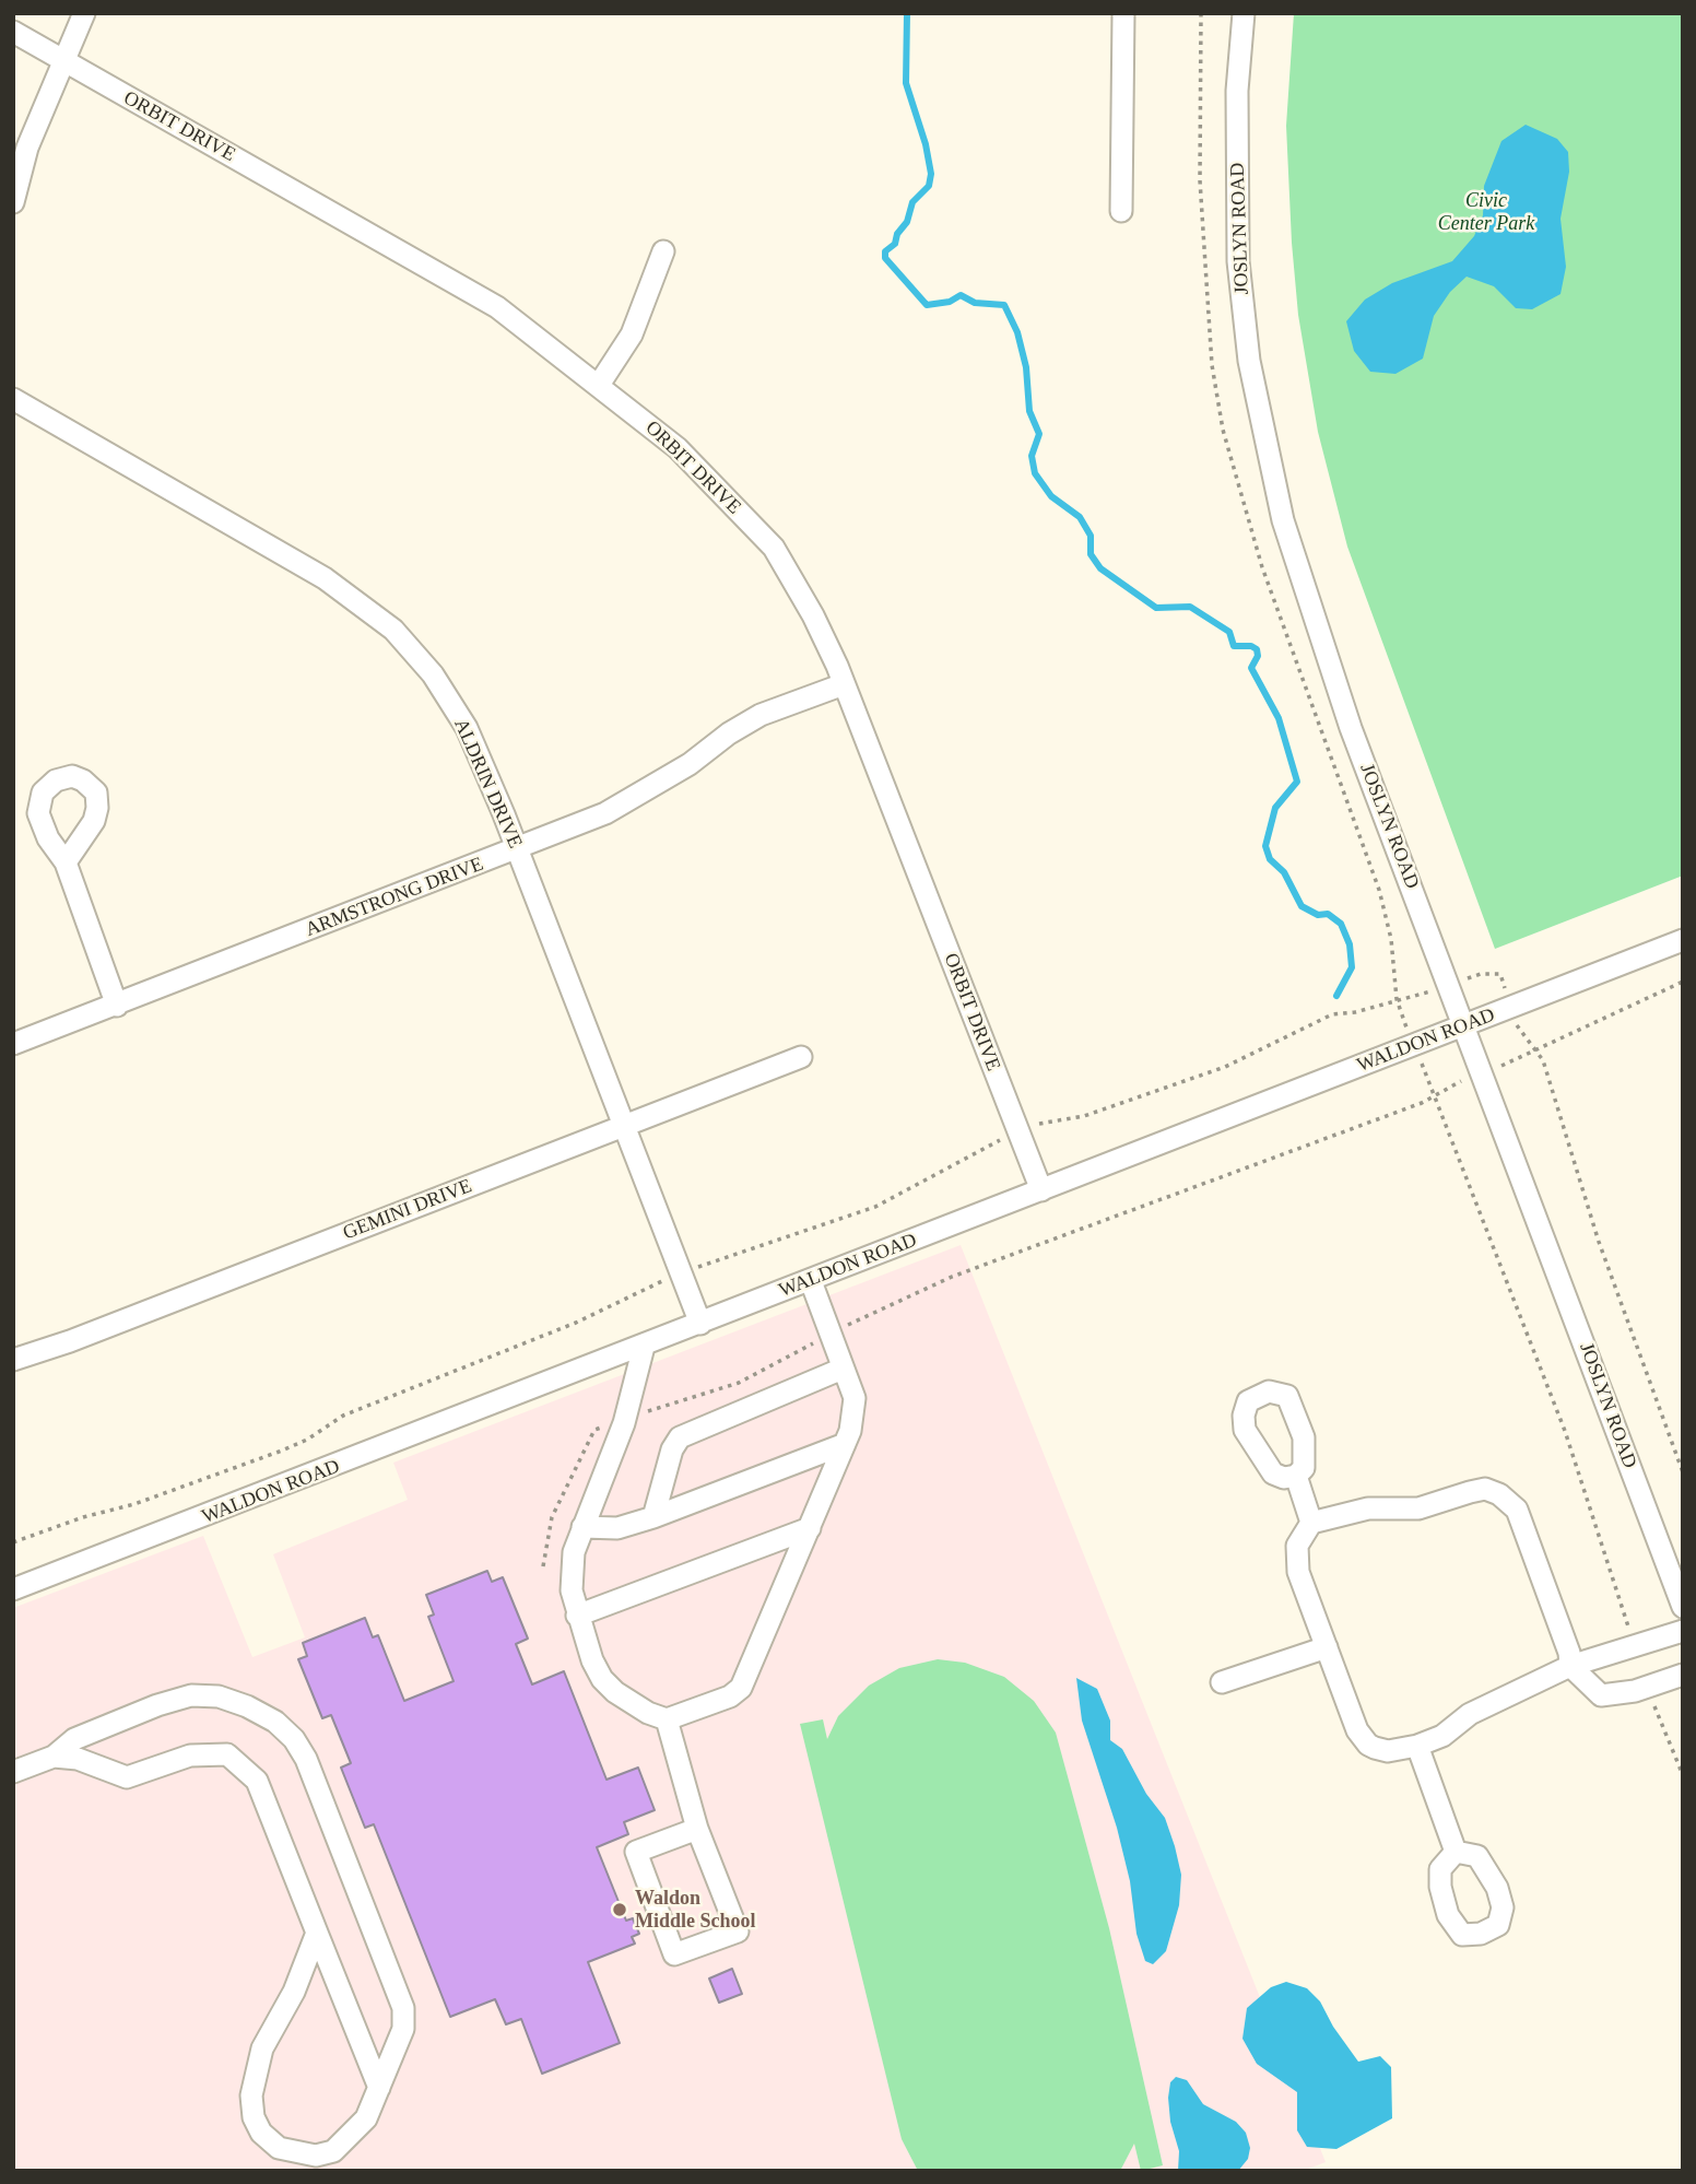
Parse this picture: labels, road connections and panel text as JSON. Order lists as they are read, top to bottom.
{
  "streets": {
    "street": [
      "ORBIT DRIVE",
      "JOSLYN ROAD",
      "ALDRIN DRIVE",
      "ARMSTRONG DRIVE",
      "WALDON ROAD",
      "GEMINI DRIVE"
    ]
  },
  "crossings": [
    ["ORBIT DRIVE", "ARMSTRONG DRIVE"],
    ["ORBIT DRIVE", "WALDON ROAD"],
    ["JOSLYN ROAD", "WALDON ROAD"],
    ["ALDRIN DRIVE", "ARMSTRONG DRIVE"],
    ["ALDRIN DRIVE", "WALDON ROAD"],
    ["ALDRIN DRIVE", "GEMINI DRIVE"]
  ],
  "parks": ["Civic Center Park"],
  "places": ["Waldon Middle School"]
}
